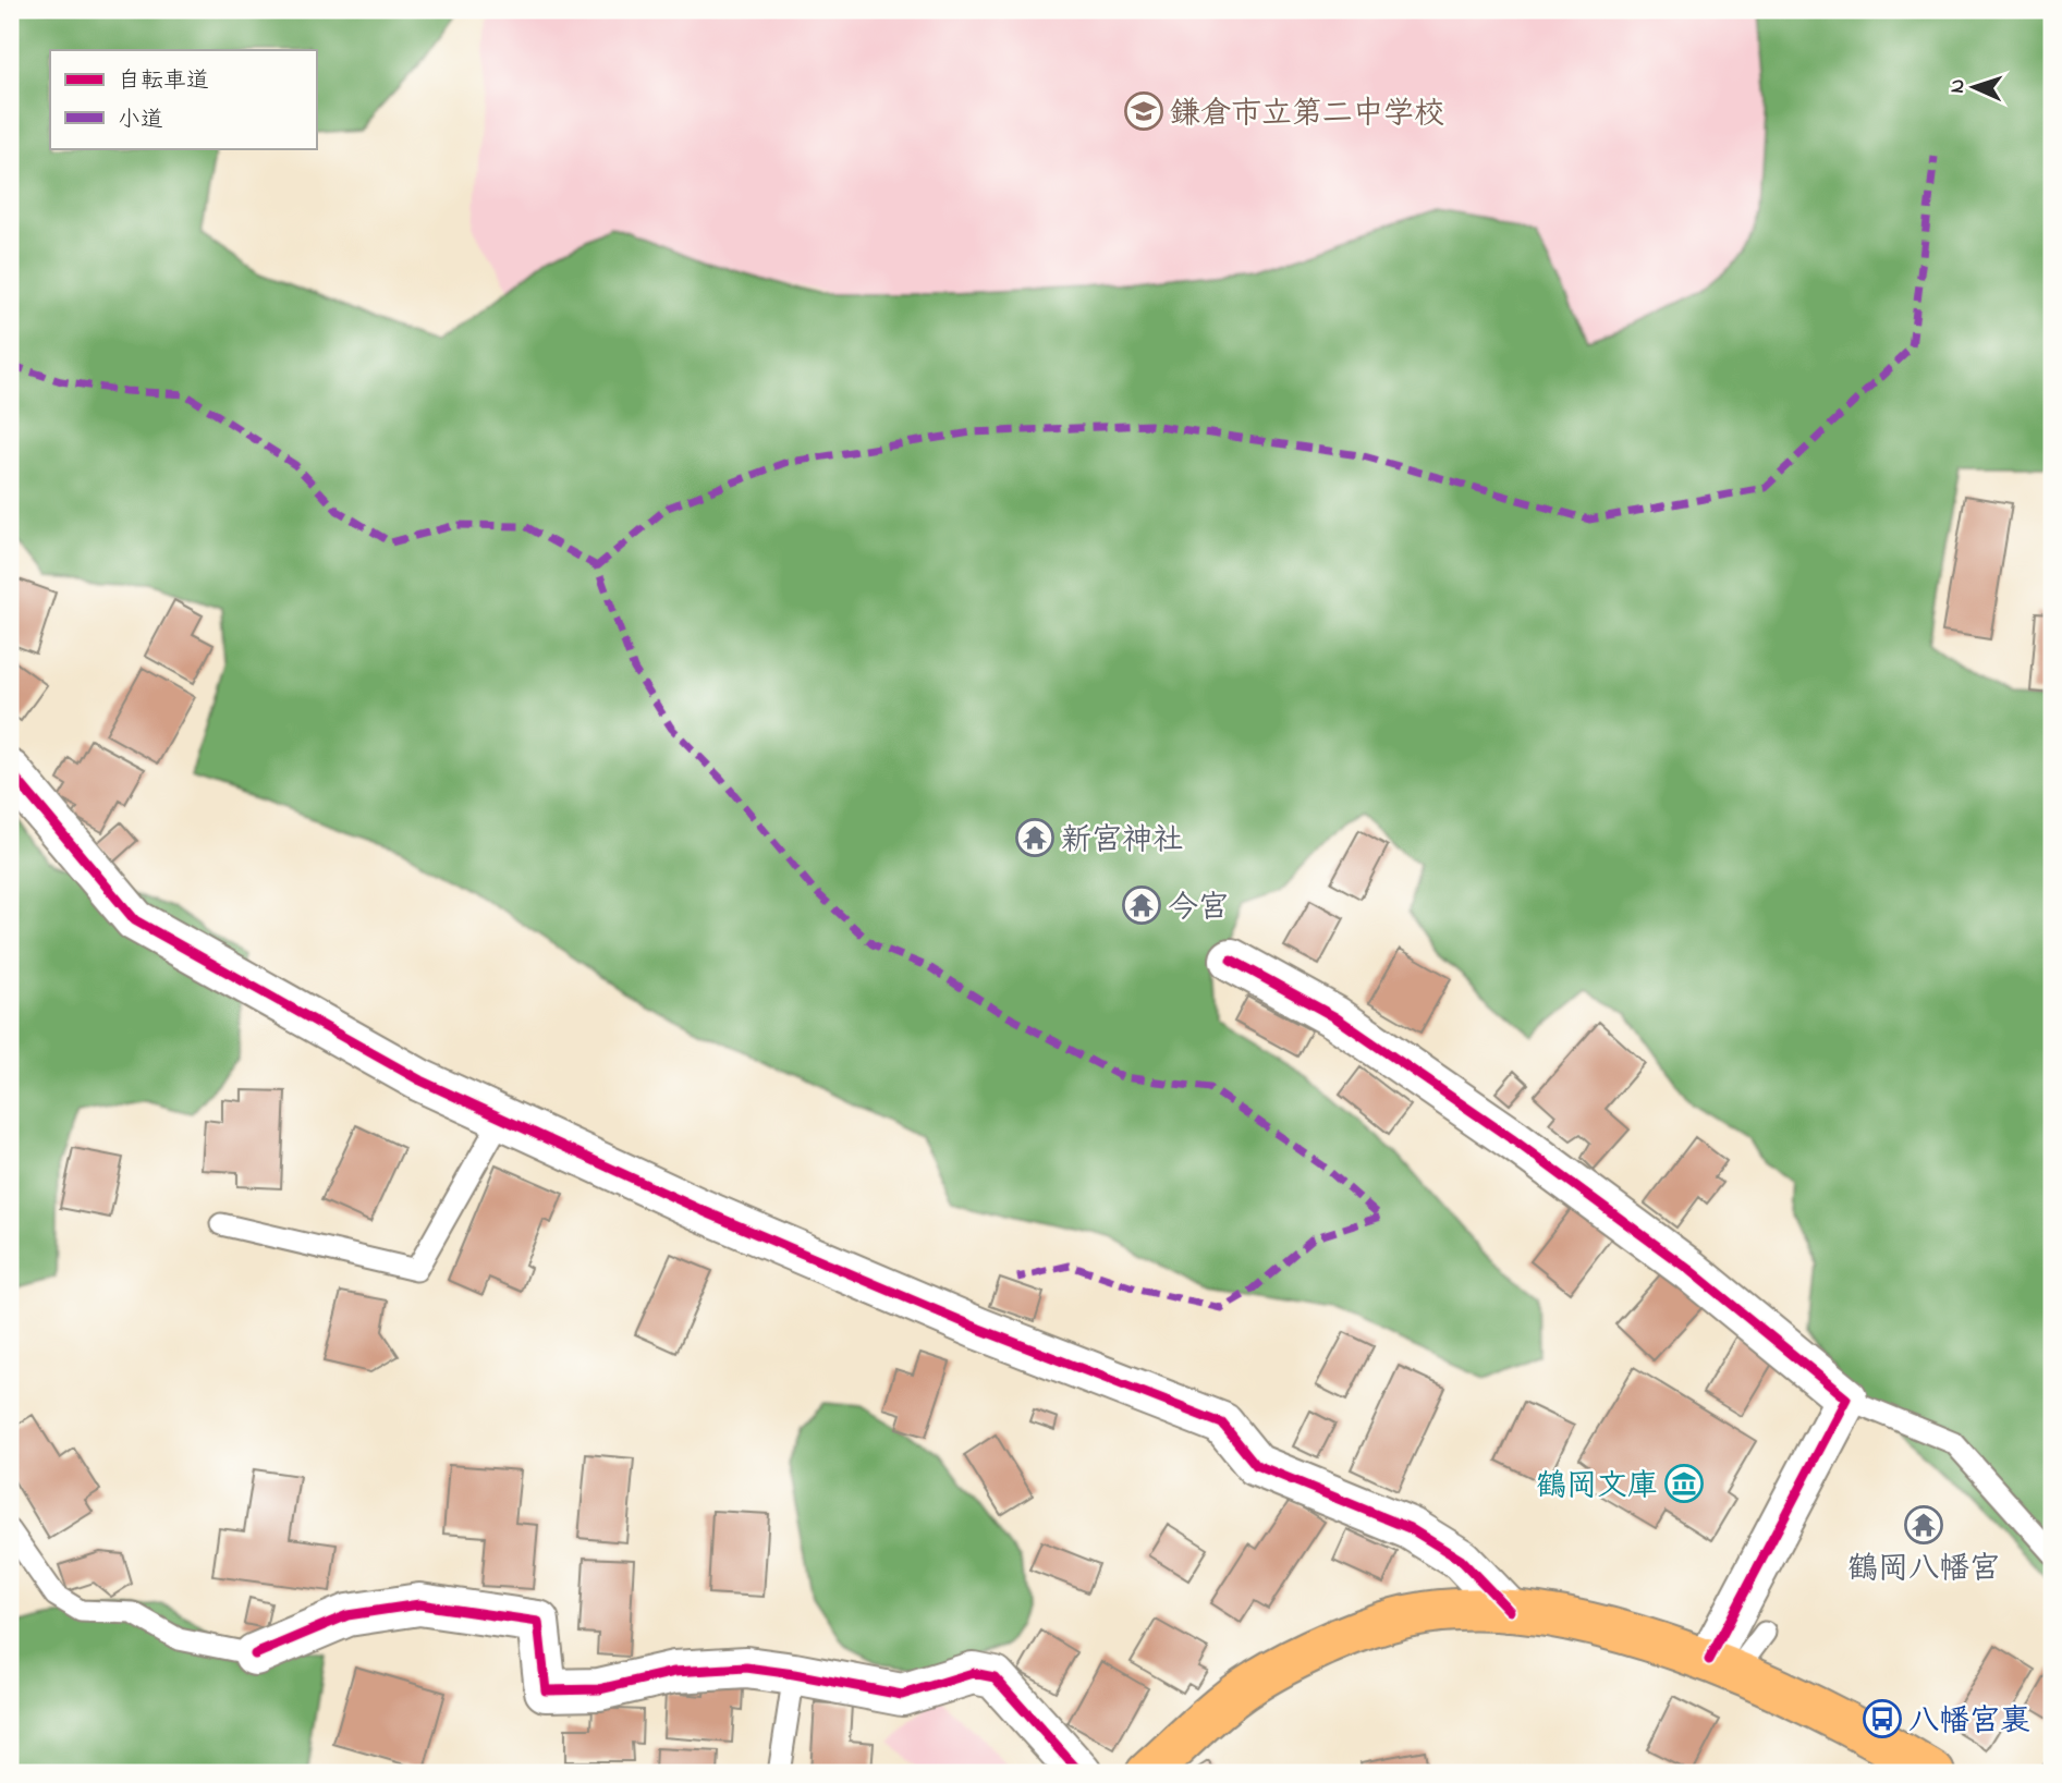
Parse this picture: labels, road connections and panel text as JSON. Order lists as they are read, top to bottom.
{
  "places": {
    "school or university": ["鎌倉市立第二中学校"],
    "temple": ["新宮神社", "今宮", "鶴岡八幡宮"],
    "museum": ["鶴岡文庫"],
    "bus stop": ["八幡宮裏"]
  },
  "legend": ["自転車道", "小道"],
  "north": "left"
}
